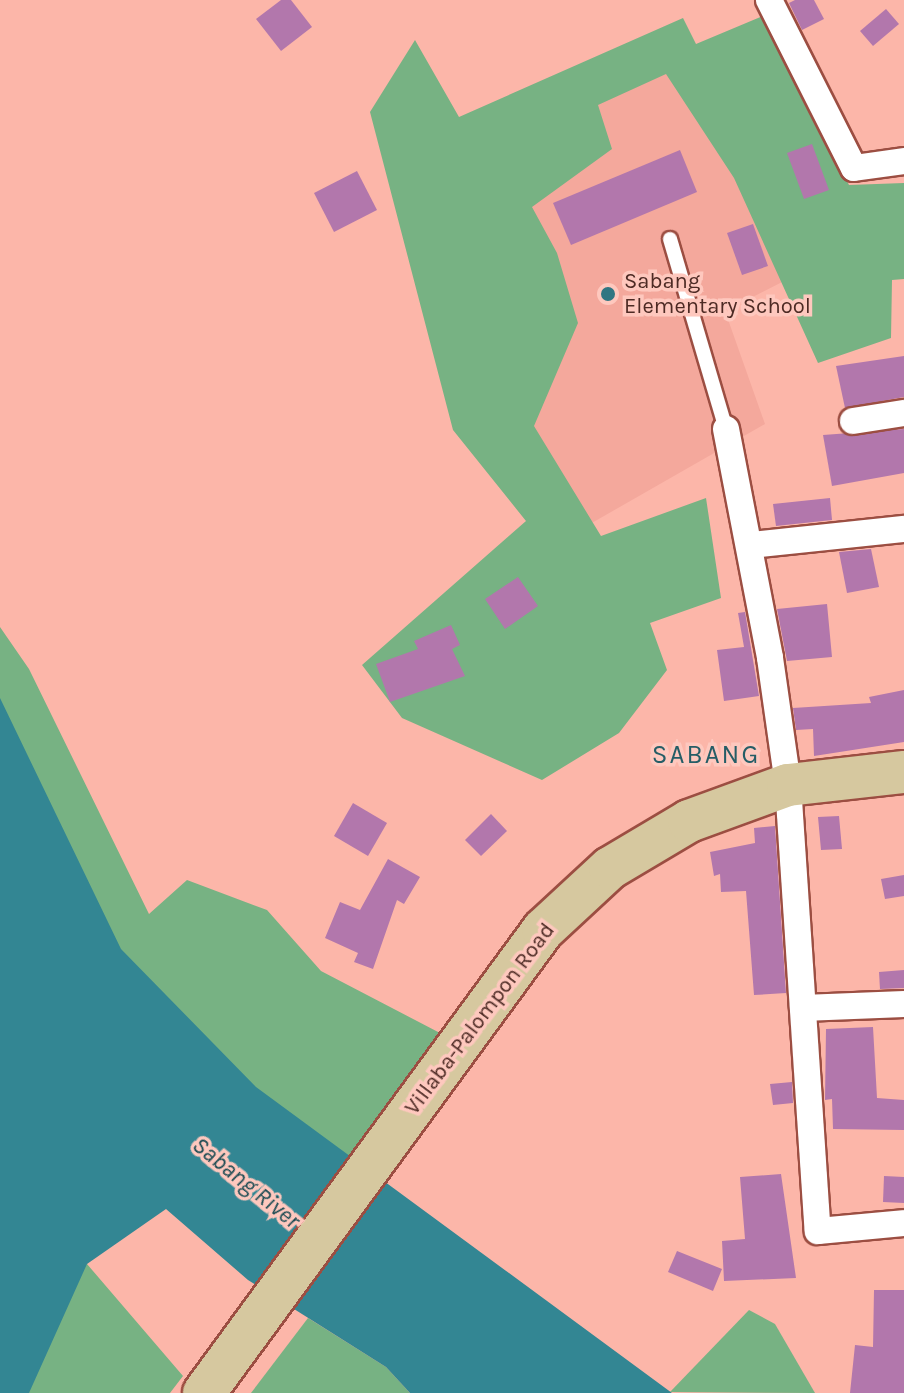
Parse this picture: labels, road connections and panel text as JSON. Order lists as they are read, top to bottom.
{
  "streets": {
    "main road": ["Villaba-Palompon Road"]
  },
  "districts": ["SABANG"],
  "water": ["Sabang River"],
  "places": ["Sabang Elementary School"]
}
